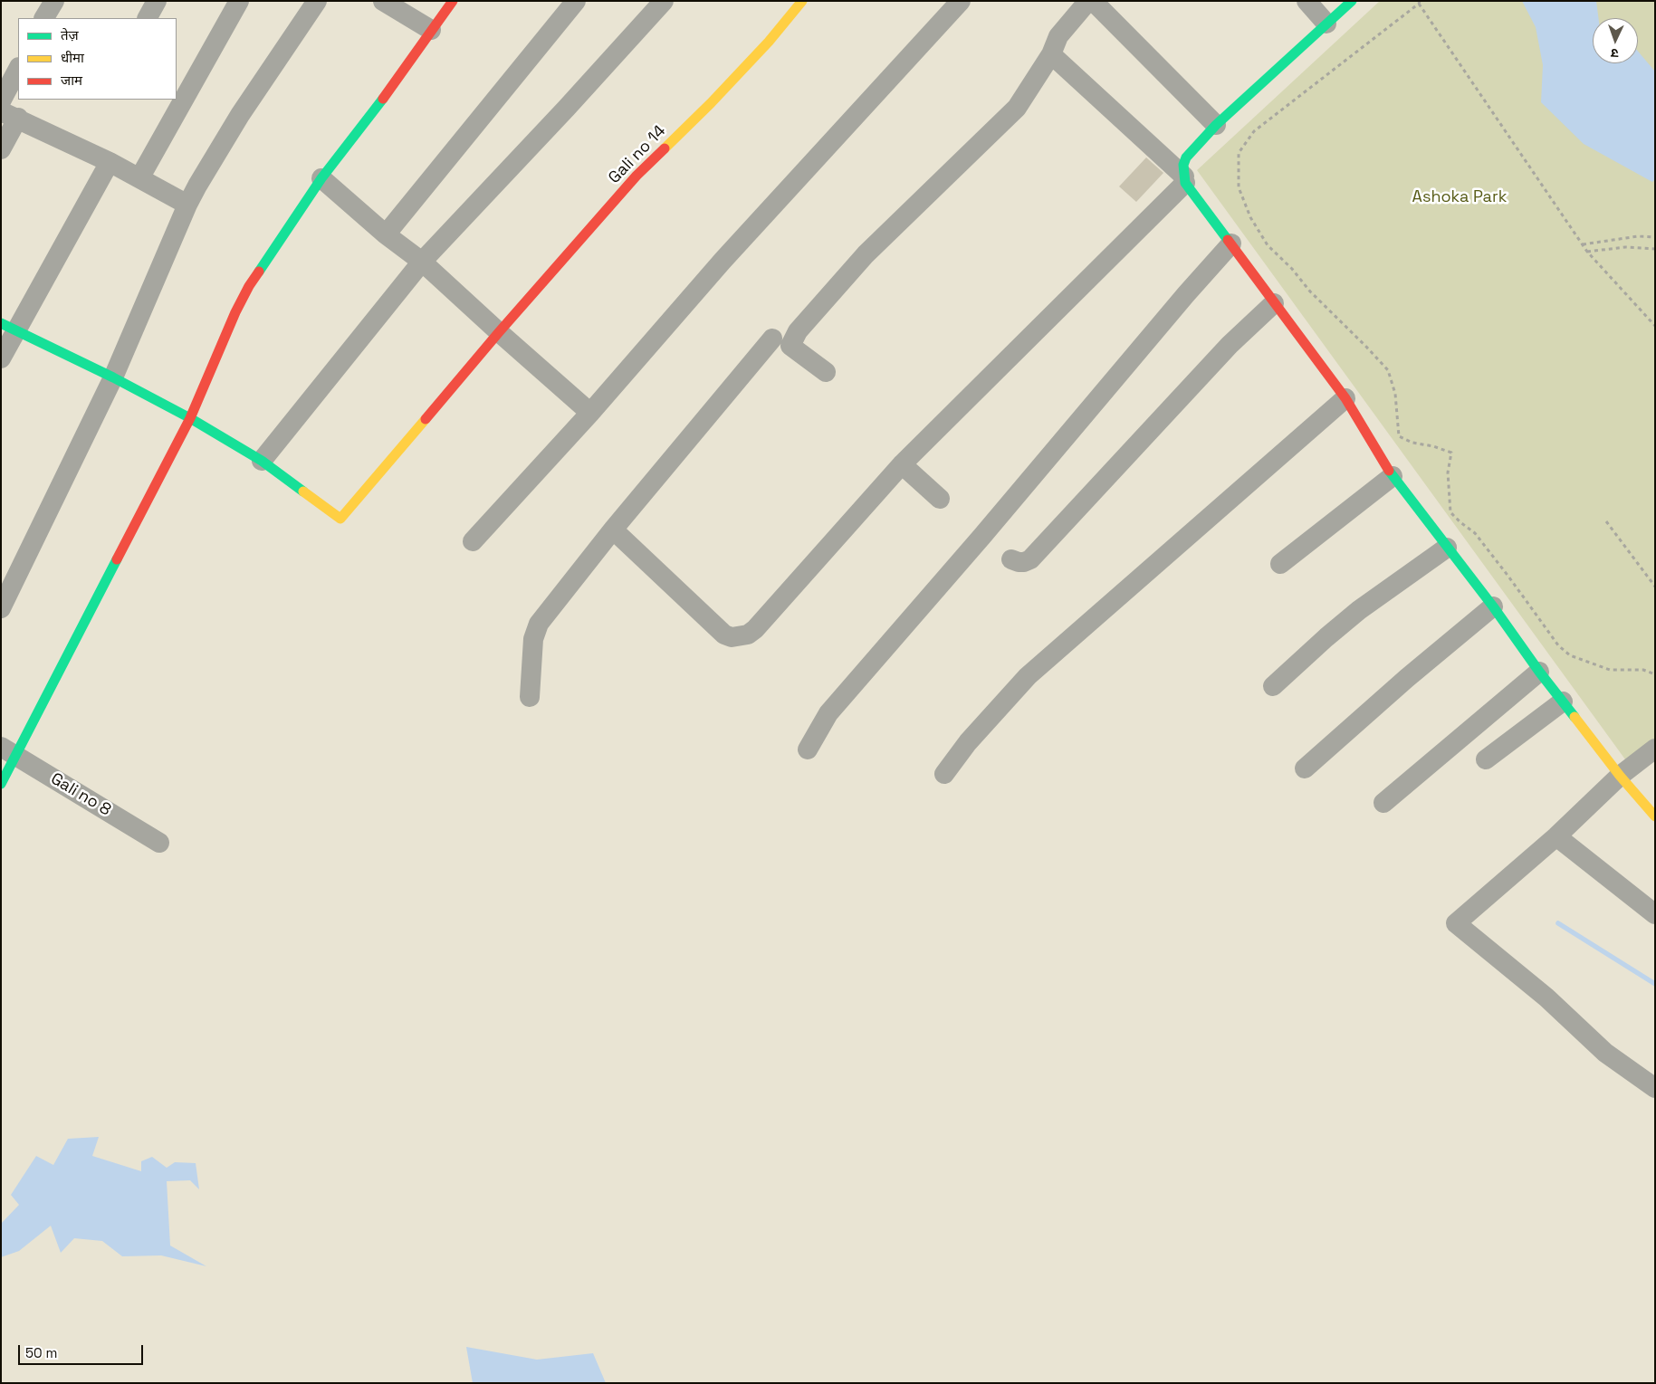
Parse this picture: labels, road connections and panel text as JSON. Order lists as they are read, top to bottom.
{
  "streets": {
    "street": ["Gali no 14", "Gali no 8"]
  },
  "parks": ["Ashoka Park"],
  "legend": ["तेज़", "धीमा", "जाम"],
  "scale_bar": "50 m",
  "north": "bottom"
}
